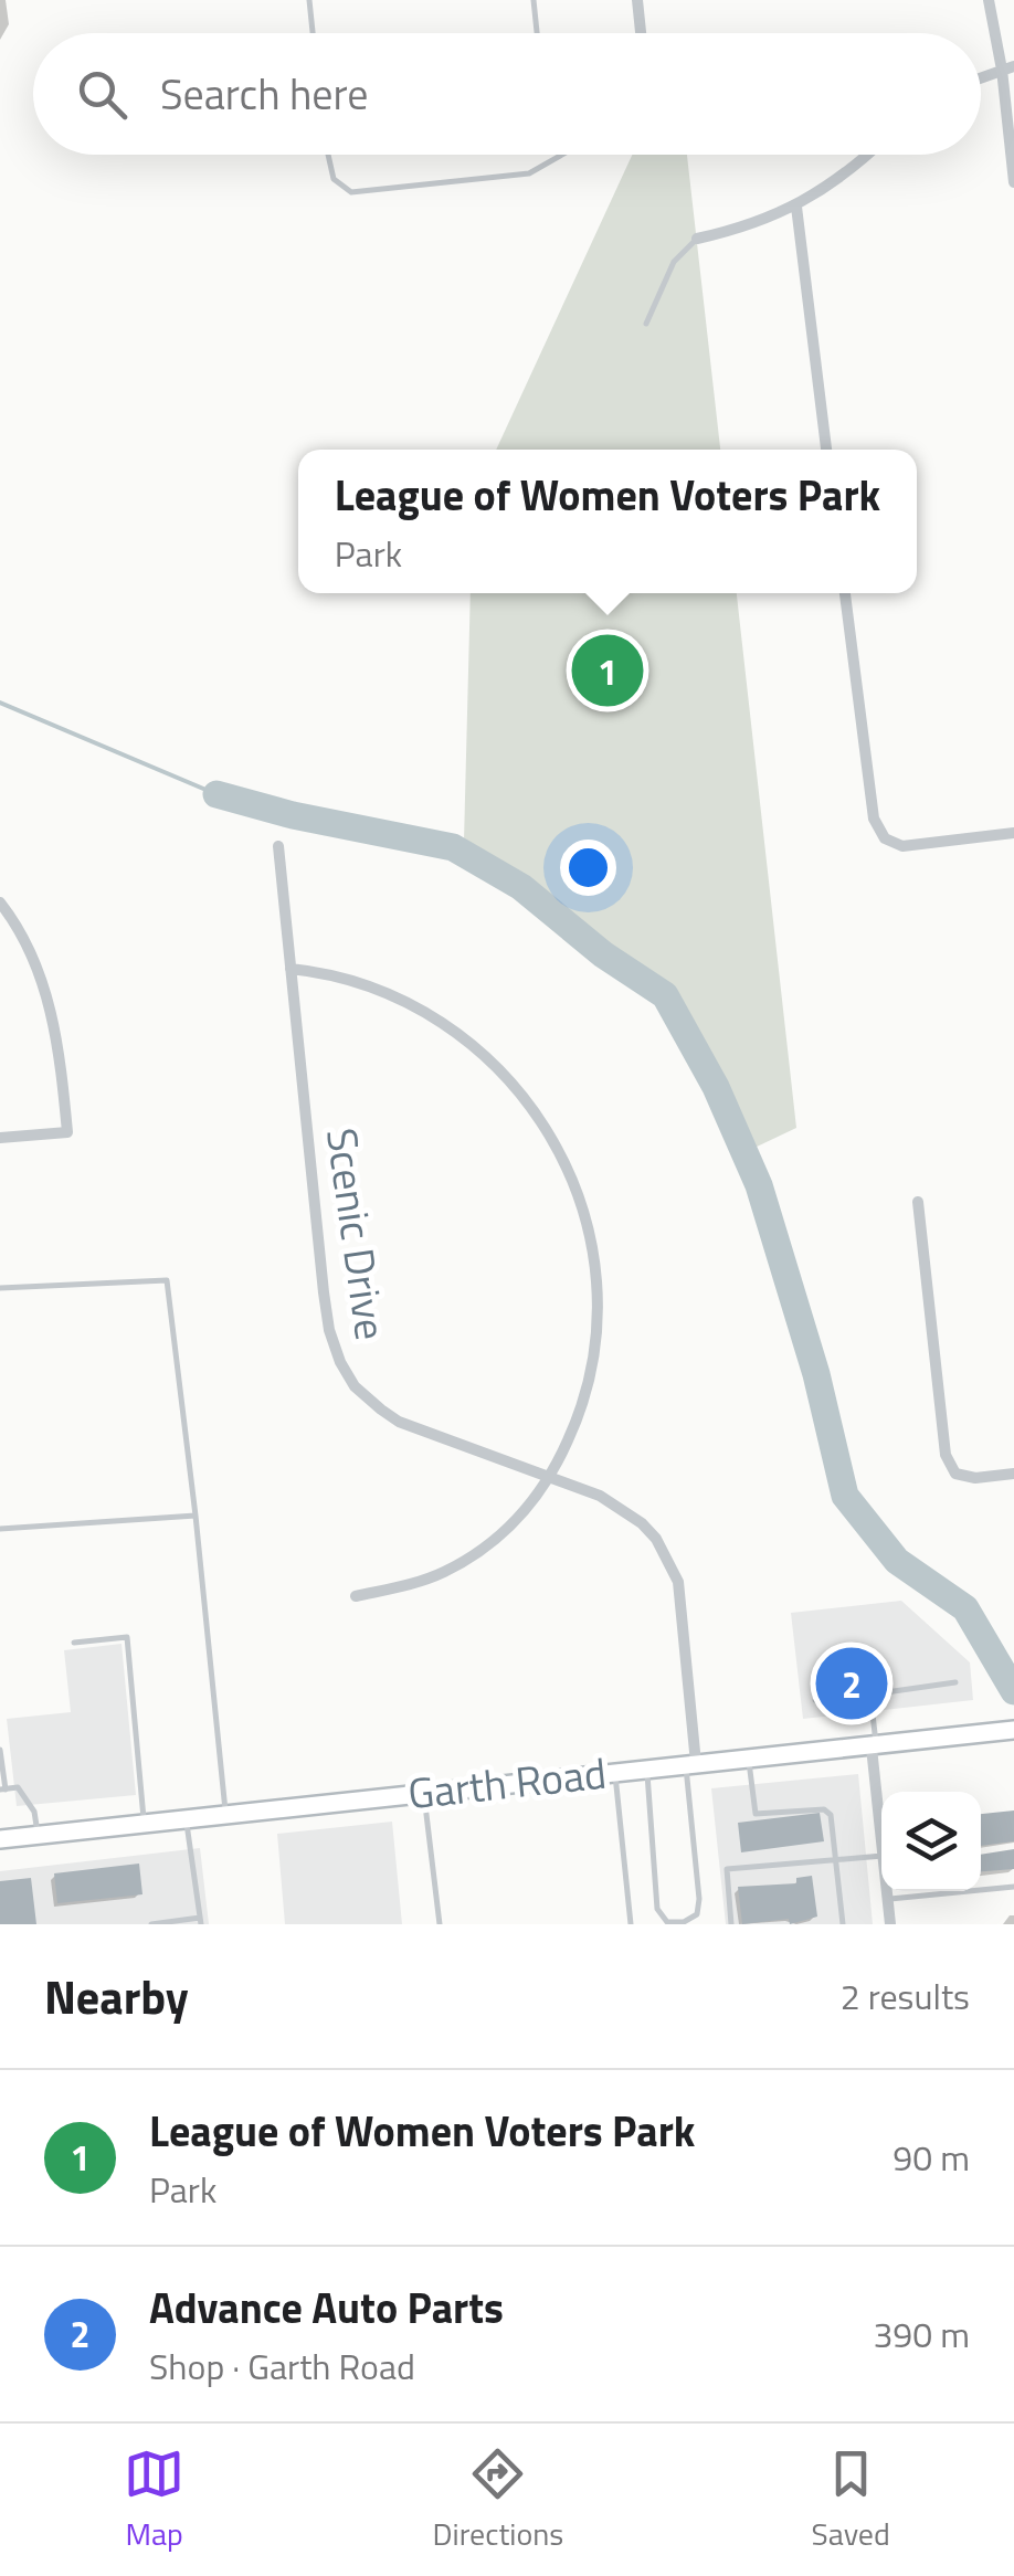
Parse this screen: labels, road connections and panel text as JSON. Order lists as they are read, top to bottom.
{
  "streets": {
    "main road": ["Garth Road"],
    "street": ["Scenic Drive"]
  },
  "crossings": [
    ["Scenic Drive", "Garth Road"]
  ],
  "page": {
    "search": "Search here",
    "popup": ["League of Women Voters Park", "Park"],
    "pins": ["1", "2"],
    "heading": ["Nearby", "2 results"],
    "list": [
      {
        "mark": "1",
        "name": "League of Women Voters Park",
        "note": "Park",
        "value": "90 m"
      },
      {
        "mark": "2",
        "name": "Advance Auto Parts",
        "note": "Shop · Garth Road",
        "value": "390 m"
      }
    ],
    "nav": ["Map", "Directions", "Saved"]
  }
}
